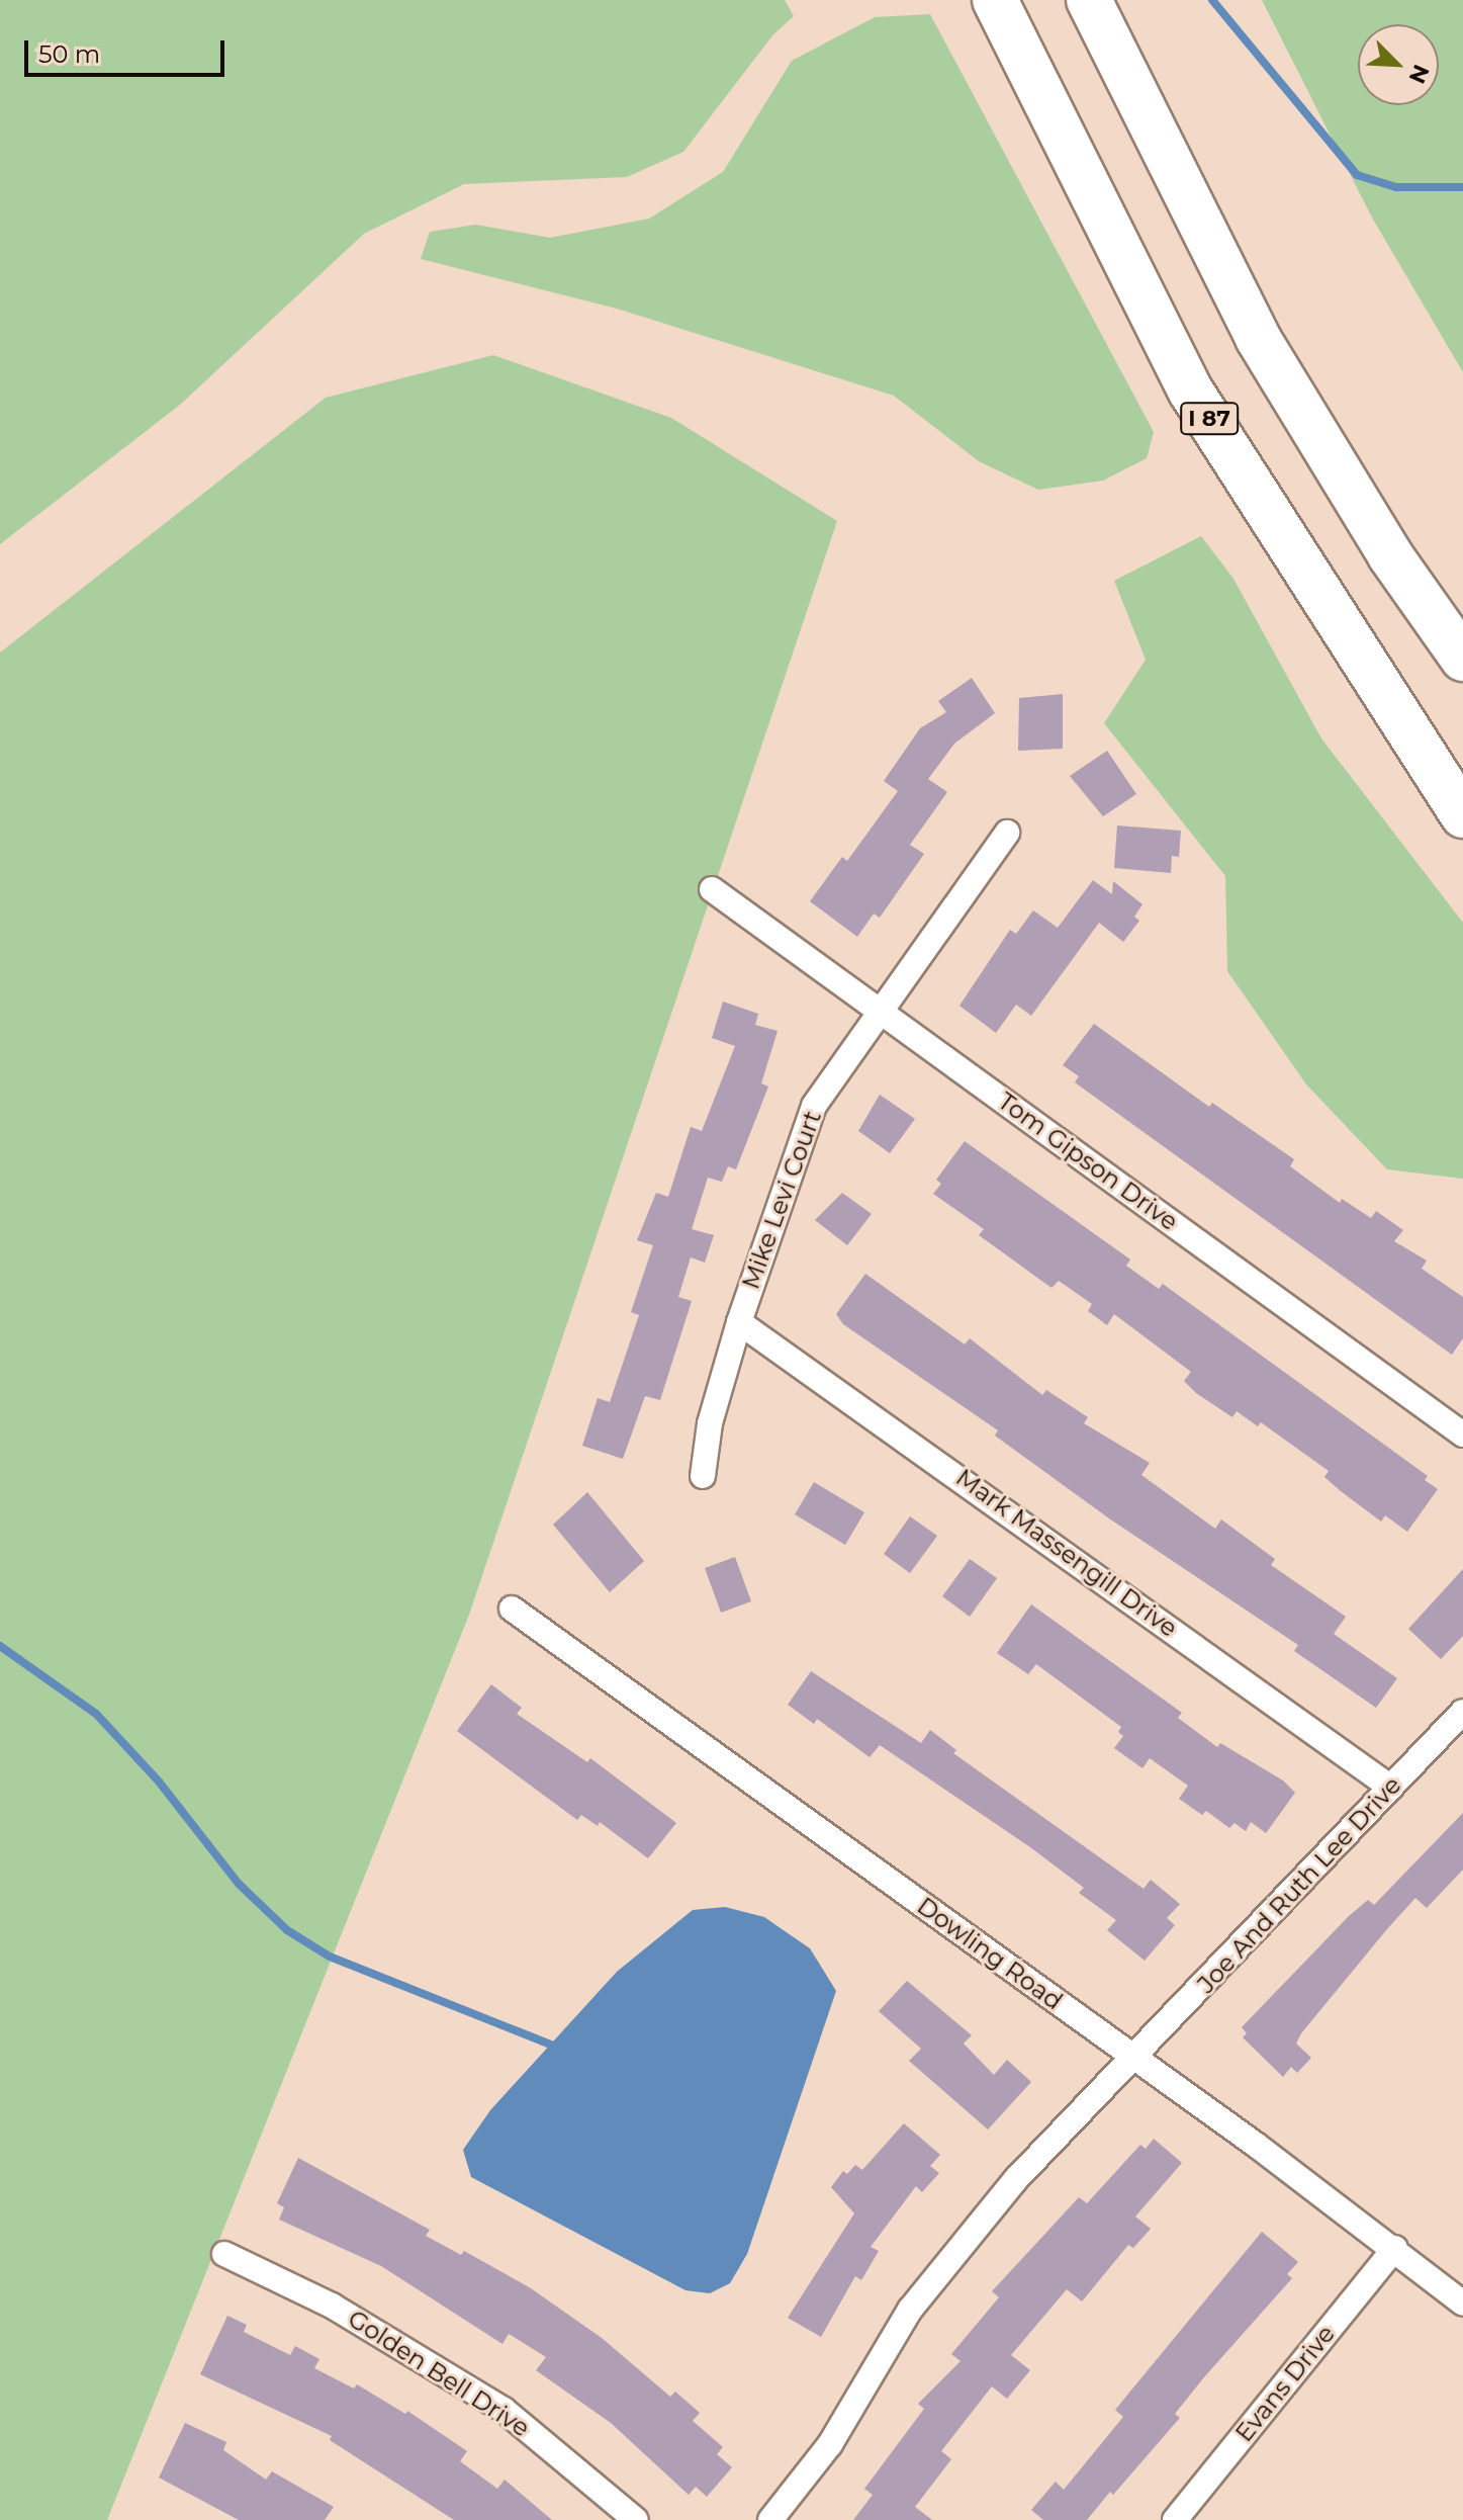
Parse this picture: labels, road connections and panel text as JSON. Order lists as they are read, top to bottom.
{
  "streets": {
    "highway": ["I 87"],
    "street": [
      "Tom Gipson Drive",
      "Mike Levi Court",
      "Mark Massengill Drive",
      "Joe And Ruth Lee Drive",
      "Dowling Road",
      "Golden Bell Drive",
      "Evans Drive"
    ]
  },
  "crossings": [
    ["Tom Gipson Drive", "Mike Levi Court"],
    ["Mike Levi Court", "Mark Massengill Drive"],
    ["Mark Massengill Drive", "Joe And Ruth Lee Drive"],
    ["Joe And Ruth Lee Drive", "Dowling Road"],
    ["Dowling Road", "Evans Drive"]
  ],
  "scale_bar": "50 m",
  "north": "bottom right"
}
